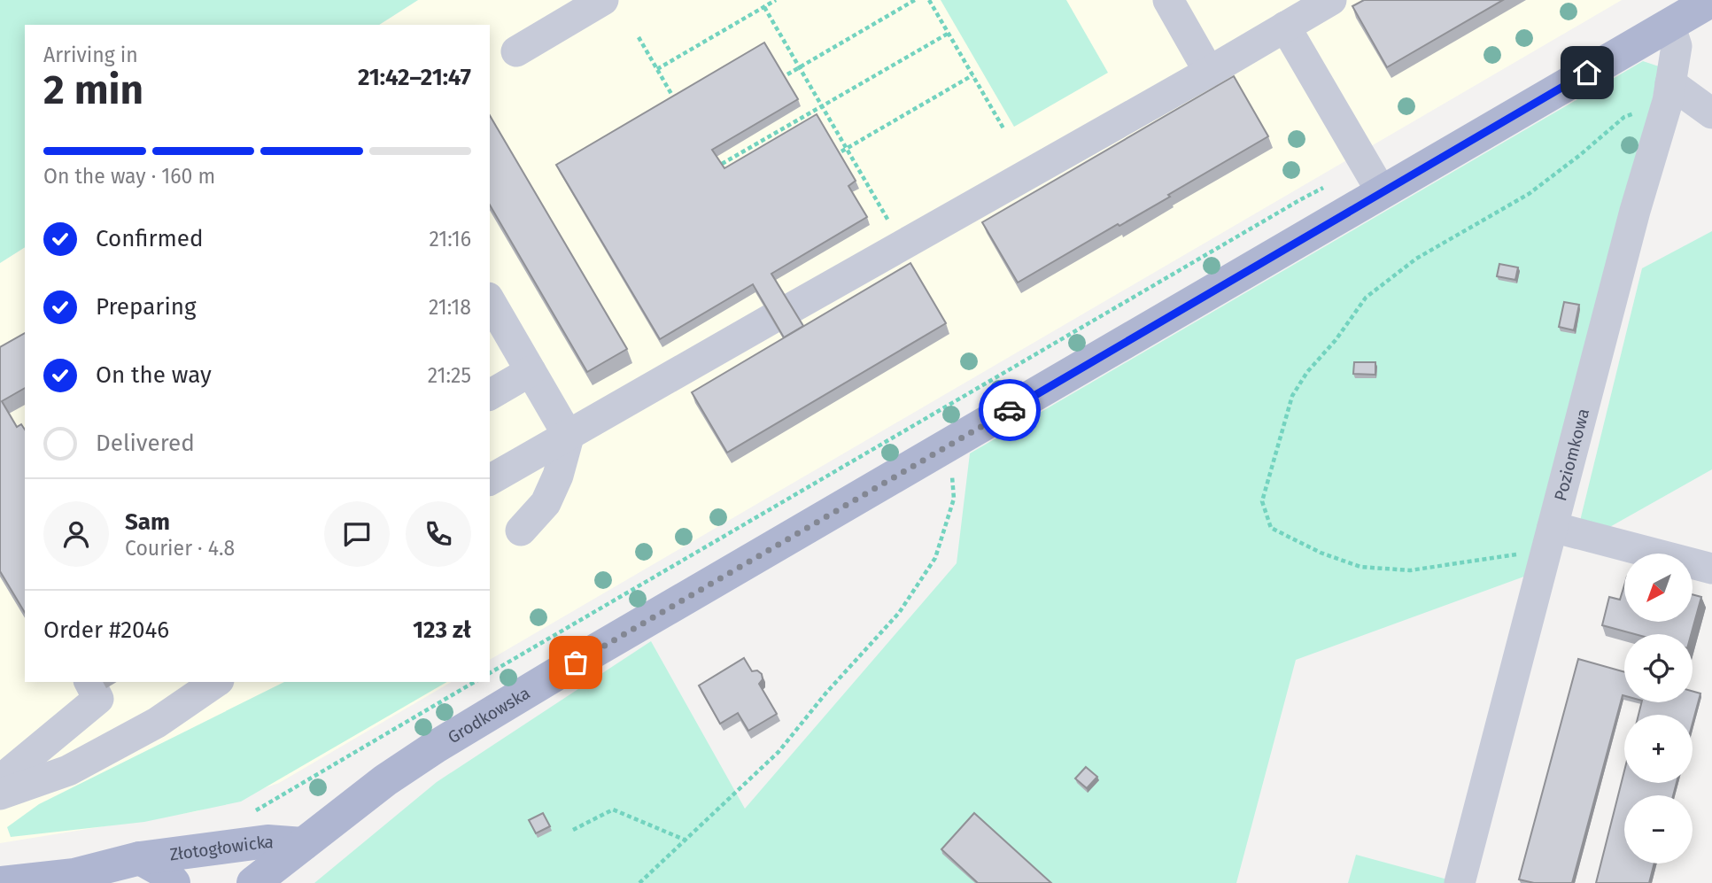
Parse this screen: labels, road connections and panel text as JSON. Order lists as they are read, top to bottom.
{
  "streets": {
    "main road": ["Grodkowska", "Złotogłowicka"],
    "street": ["Poziomkowa"]
  },
  "crossings": [
    ["Poziomkowa", "Grodkowska"],
    ["Grodkowska", "Złotogłowicka"]
  ],
  "north": "bottom left",
  "page": {
    "heading": ["2 min", "Arriving in", "21:42–21:47"],
    "panel": [
      "Sam",
      "Courier · 4.8",
      "Order #2046",
      "123 zł"
    ],
    "bar": "On the way · 160 m",
    "list": [
      ["Confirmed", "21:16"],
      ["Preparing", "21:18"],
      ["On the way", "21:25"],
      "Delivered"
    ],
    "map_buttons": ["+", "−"]
  }
}
